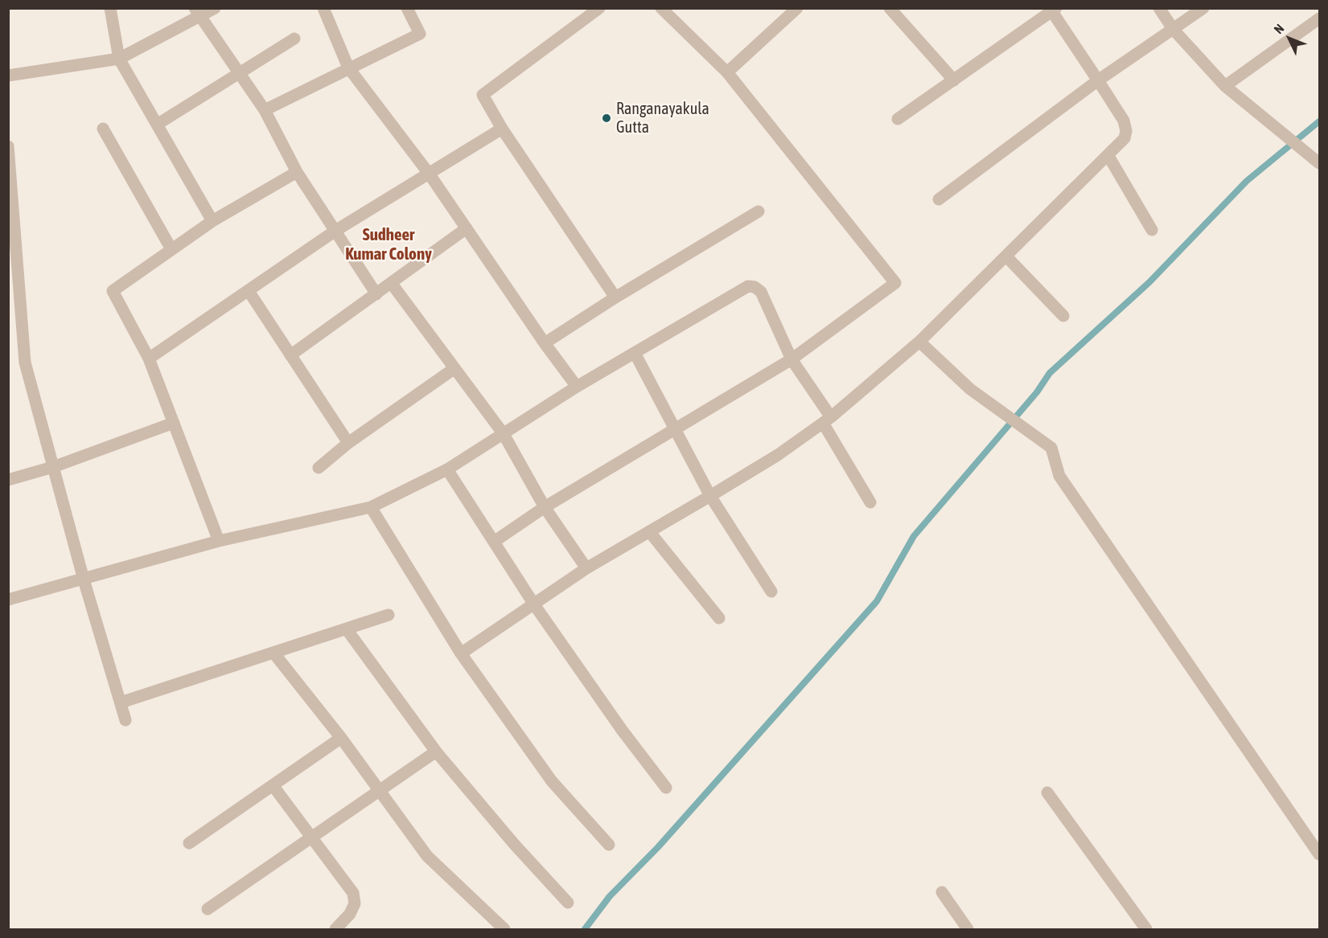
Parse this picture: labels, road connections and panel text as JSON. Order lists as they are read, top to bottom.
{
  "districts": ["Sudheer Kumar Colony"],
  "places": ["Ranganayakula Gutta"],
  "north": "top left"
}
